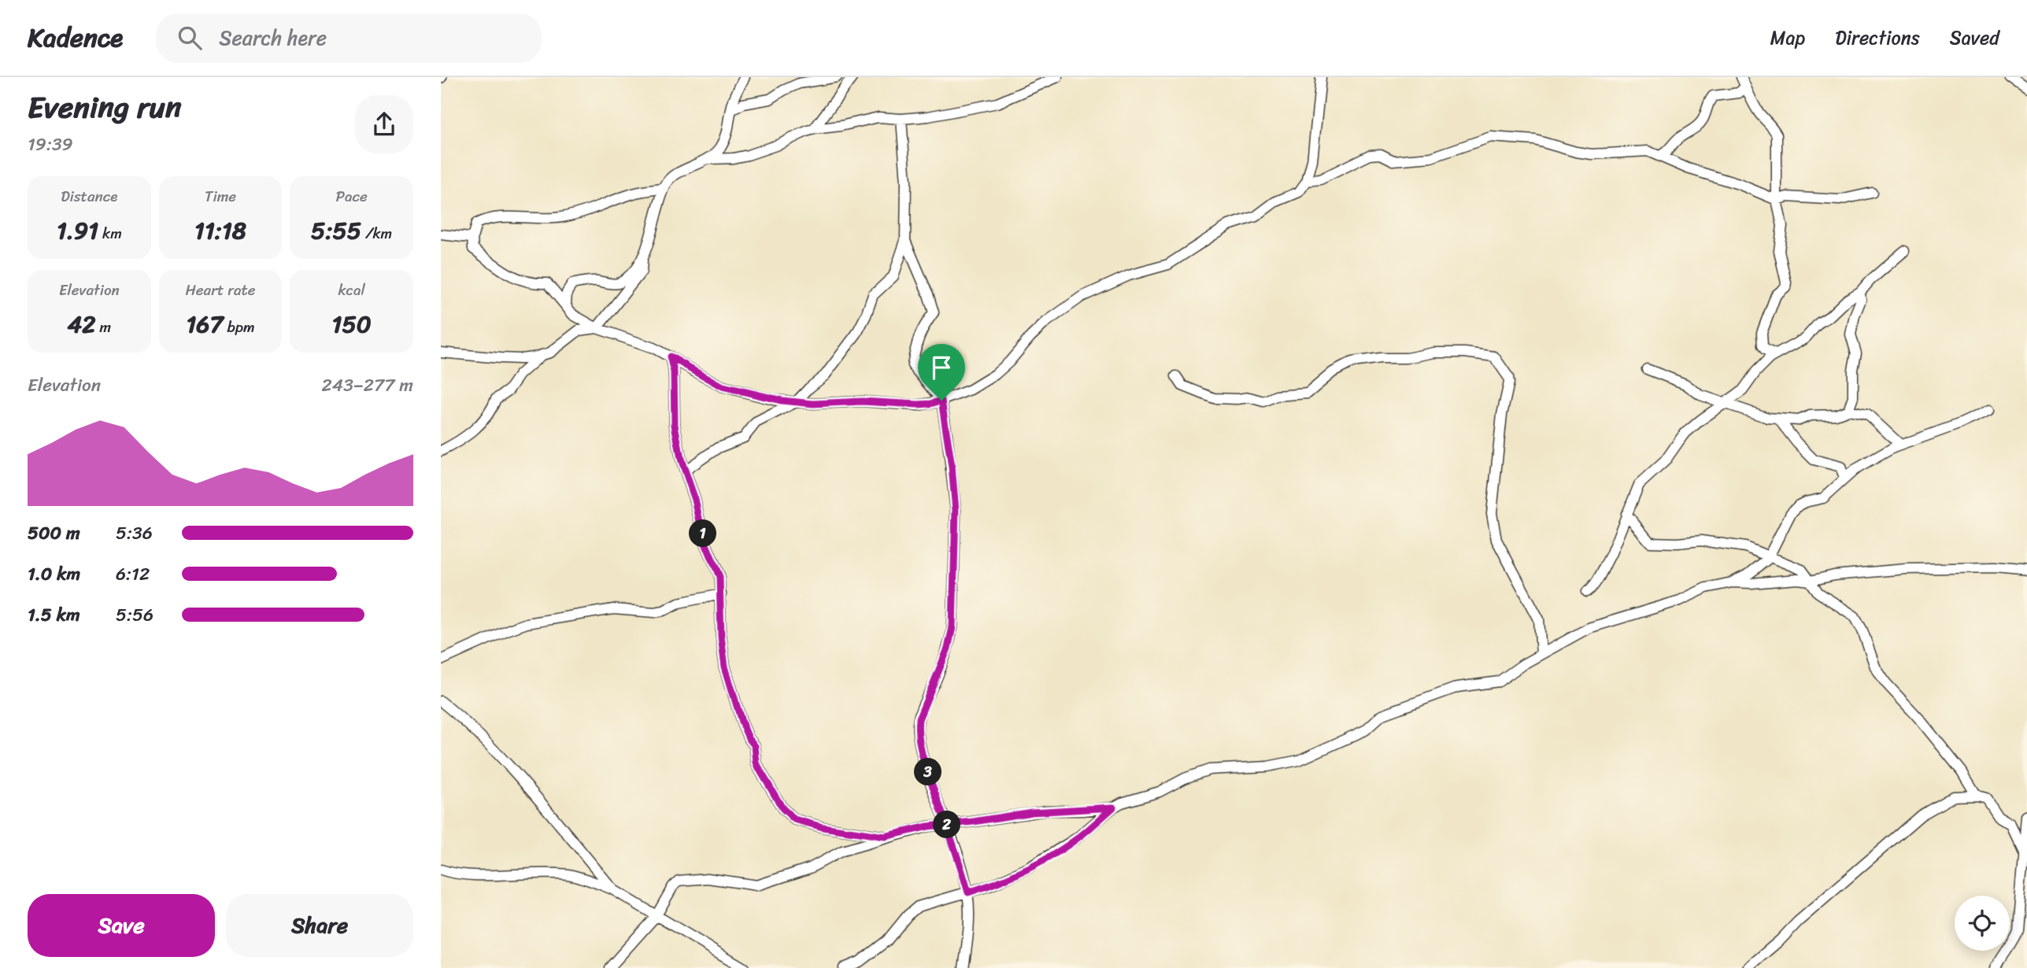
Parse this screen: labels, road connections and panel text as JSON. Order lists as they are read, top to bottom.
{
  "page": {
    "header": "Kadence",
    "search": "Search here",
    "nav": ["Map", "Directions", "Saved"],
    "heading": ["Evening run", "19:39"],
    "stats": [
      ["Distance", "1.91 km"],
      ["Time", "11:18"],
      ["Pace", "5:55 /km"],
      ["Elevation", "42 m"],
      ["Heart rate", "167 bpm"],
      ["kcal", "150"]
    ],
    "chart": ["Elevation", "243–277 m"],
    "list": [
      {
        "name": "500 m",
        "note": "5:36"
      },
      {
        "name": "1.0 km",
        "note": "6:12"
      },
      {
        "name": "1.5 km",
        "note": "5:56"
      }
    ],
    "pins": ["1", "3", "2"],
    "buttons": ["Save", "Share"]
  }
}
